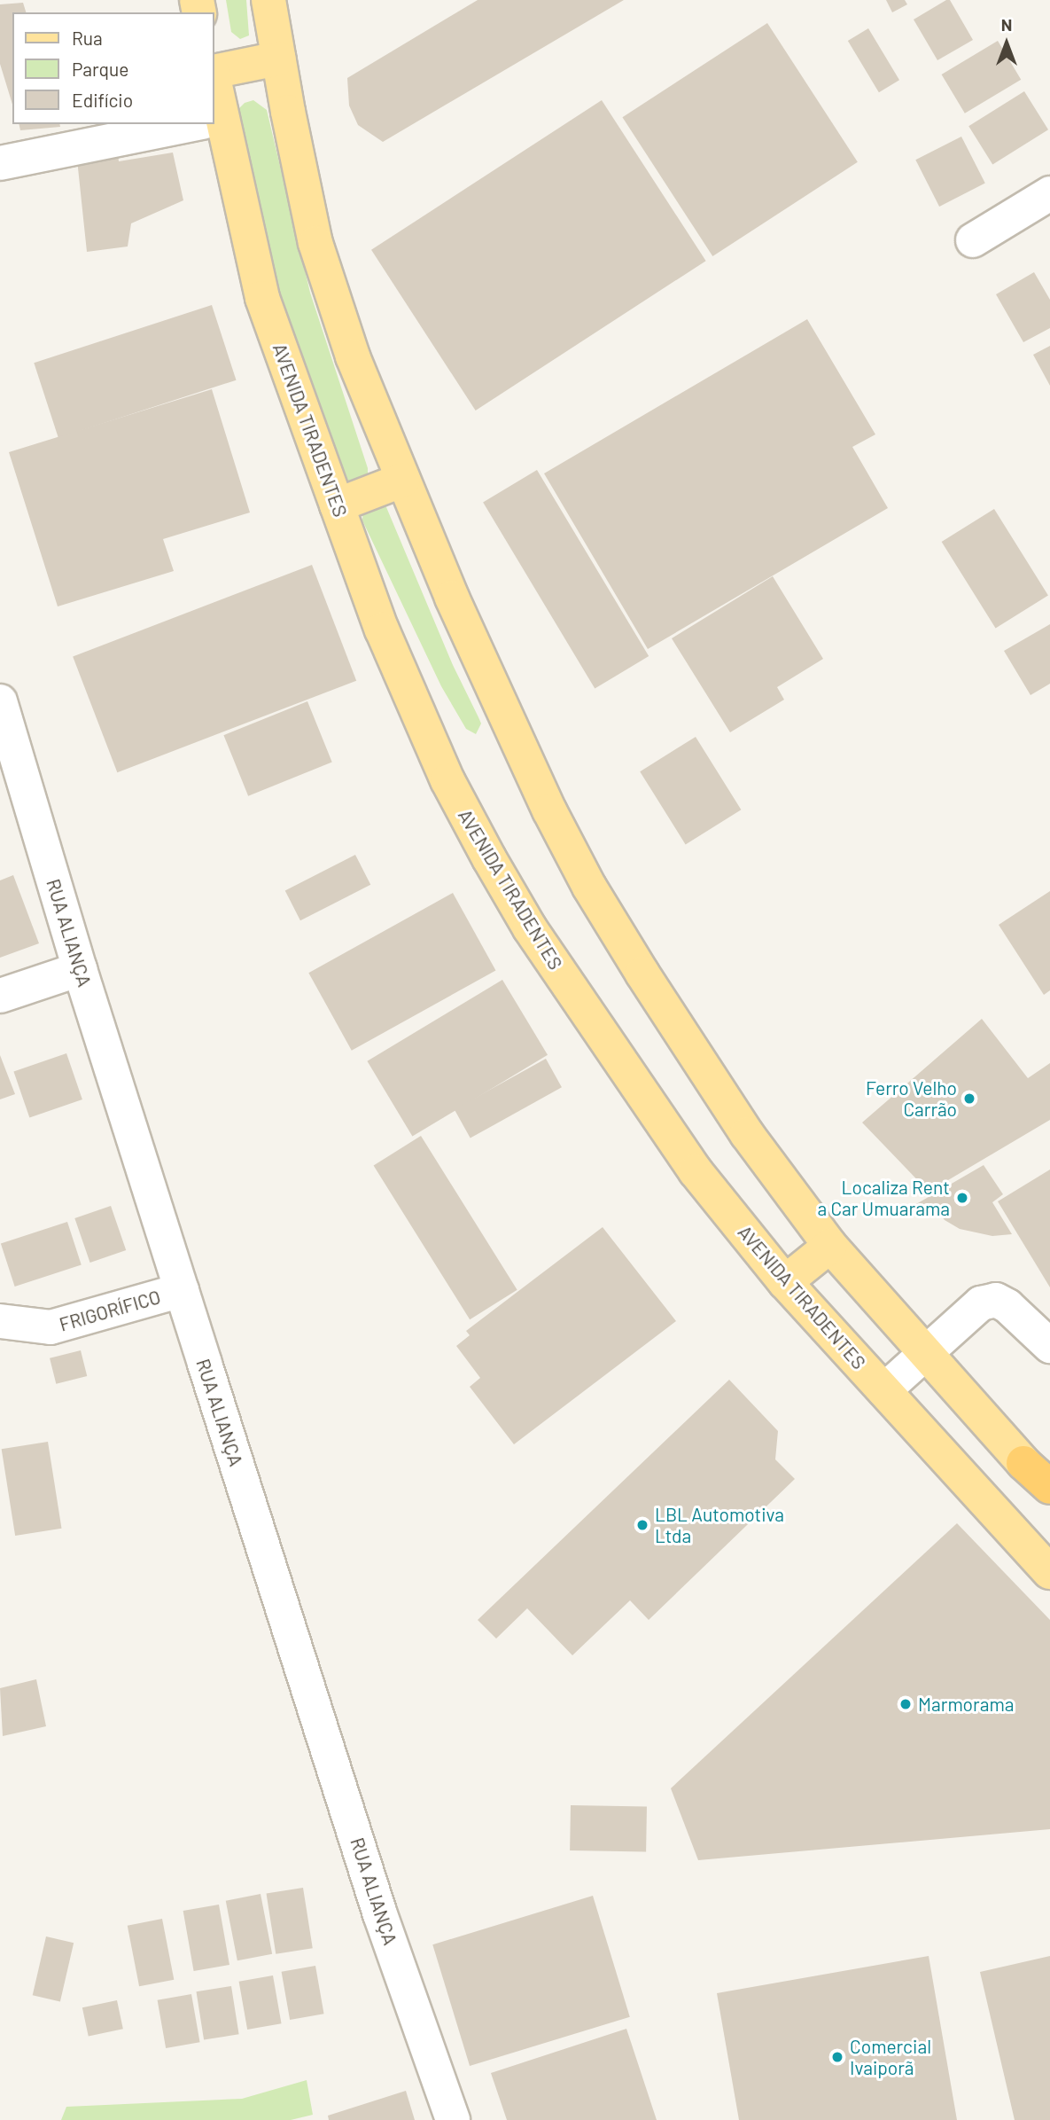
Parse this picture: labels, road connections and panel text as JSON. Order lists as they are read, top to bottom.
{
  "streets": {
    "main road": ["AVENIDA TIRADENTES"],
    "street": ["RUA ALIANÇA", "FRIGORÍFICO"]
  },
  "crossings": [
    ["RUA ALIANÇA", "FRIGORÍFICO"]
  ],
  "places": [
    "Ferro Velho Carrão",
    "Localiza Rent a Car Umuarama",
    "LBL Automotiva Ltda",
    "Marmorama",
    "Comercial Ivaiporã"
  ],
  "legend": ["Rua", "Parque", "Edifício"],
  "north": "top"
}
